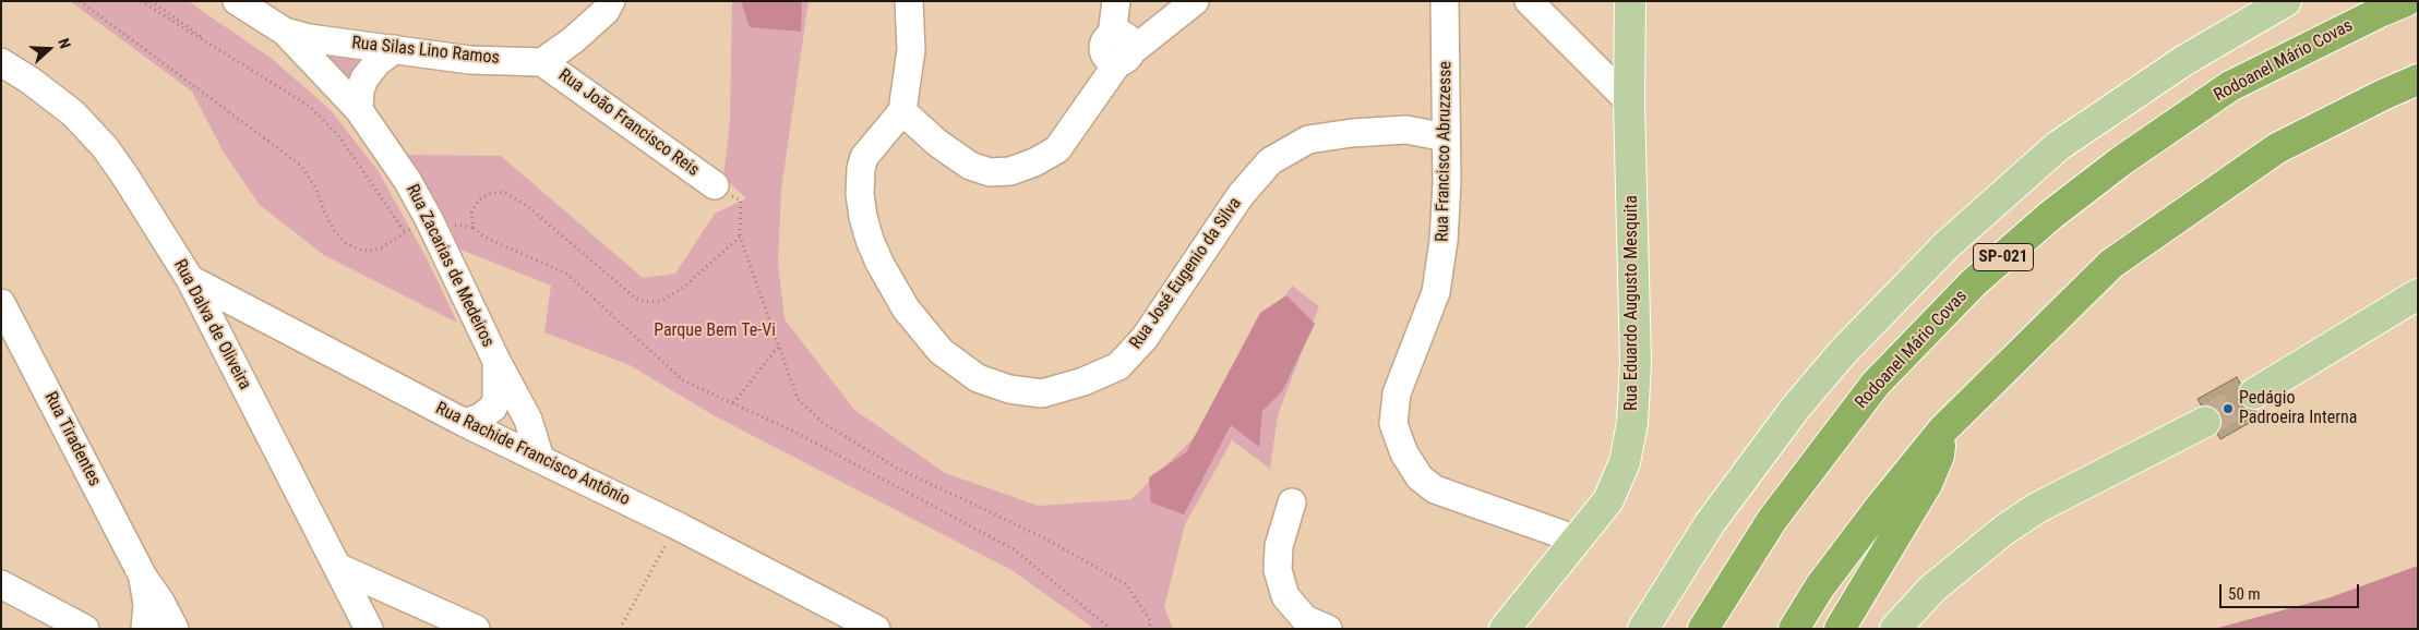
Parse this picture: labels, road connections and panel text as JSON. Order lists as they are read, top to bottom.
{
  "streets": {
    "highway": ["Rodoanel Mário Covas", "SP-021"],
    "main road": ["Rua Eduardo Augusto Mesquita"],
    "street": [
      "Rua Silas Lino Ramos",
      "Rua João Francisco Reis",
      "Rua Francisco Abruzzesse",
      "Rua Zacarias de Medeiros",
      "Rua José Eugenio da Silva",
      "Rua Dalva de Oliveira",
      "Rua Tiradentes",
      "Rua Rachide Francisco Antônio"
    ]
  },
  "crossings": [
    ["Rua Silas Lino Ramos", "Rua João Francisco Reis"],
    ["Rua Silas Lino Ramos", "Rua Zacarias de Medeiros"],
    ["Rua Francisco Abruzzesse", "Rua José Eugenio da Silva"],
    ["Rua Francisco Abruzzesse", "Rua Eduardo Augusto Mesquita"],
    ["Rua Zacarias de Medeiros", "Rua Rachide Francisco Antônio"],
    ["Rua Dalva de Oliveira", "Rua Rachide Francisco Antônio"]
  ],
  "parks": ["Parque Bem Te-Vi"],
  "places": ["Pedágio Padroeira Interna"],
  "scale_bar": "50 m",
  "north": "right"
}
